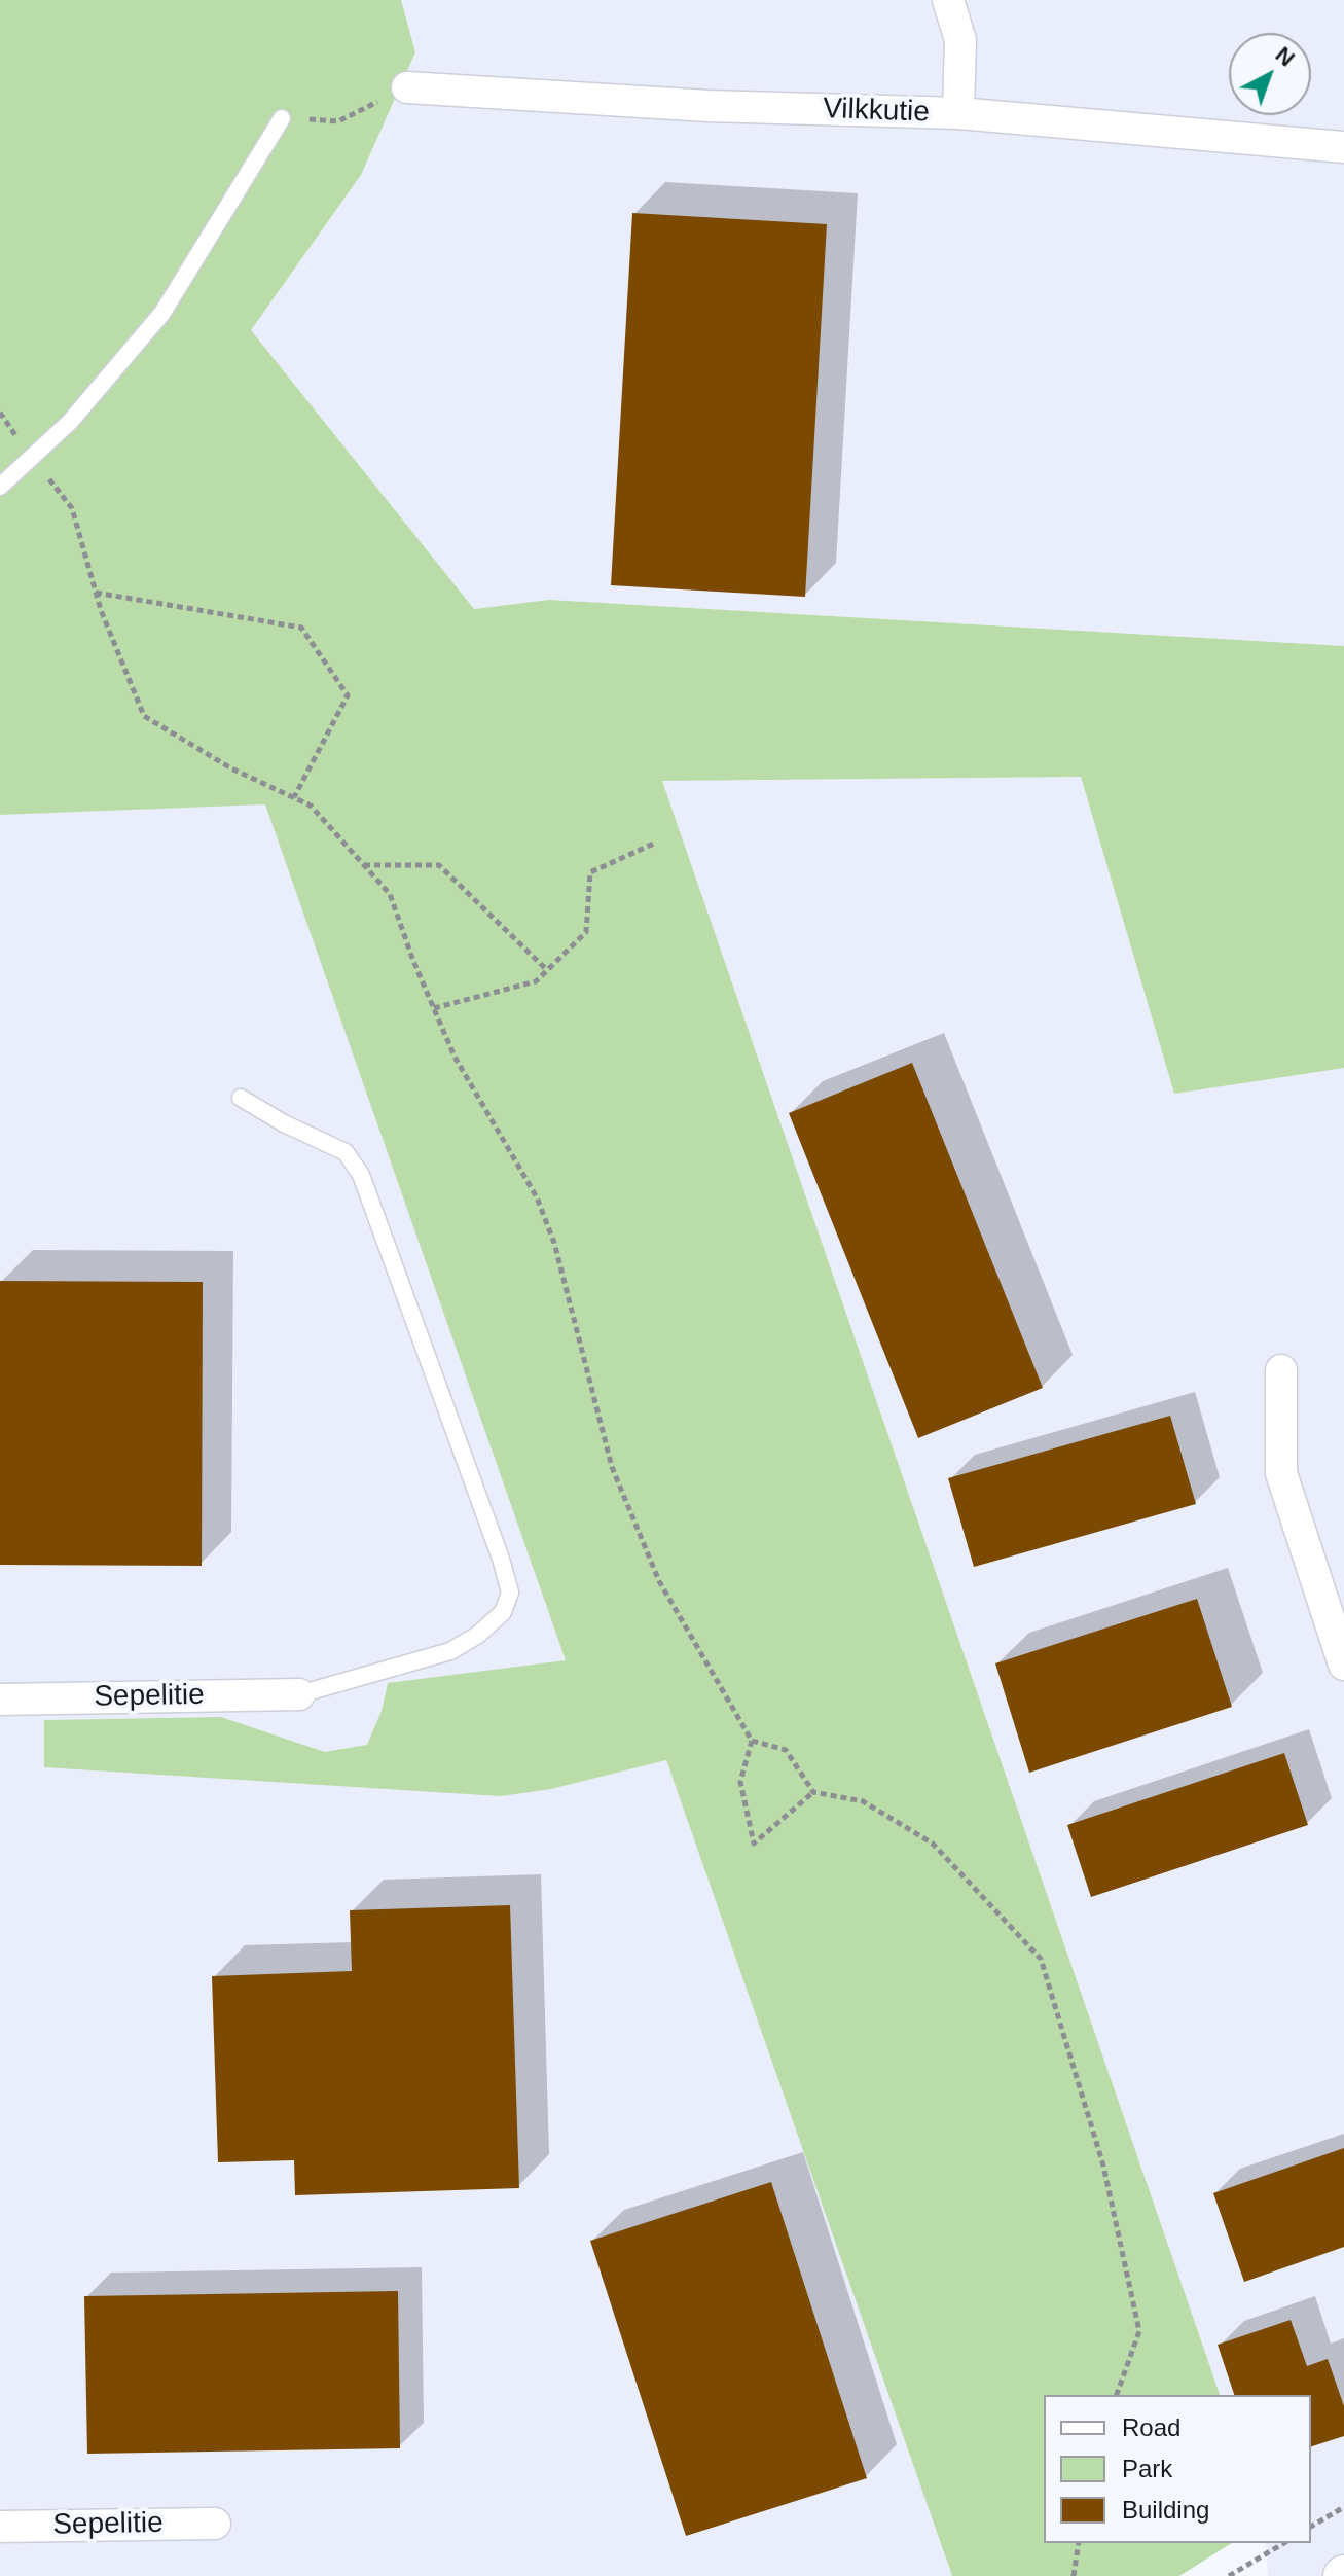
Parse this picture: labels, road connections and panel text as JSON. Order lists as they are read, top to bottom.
{
  "streets": {
    "street": ["Vilkkutie", "Sepelitie"]
  },
  "legend": ["Road", "Park", "Building"],
  "north": "top right"
}
